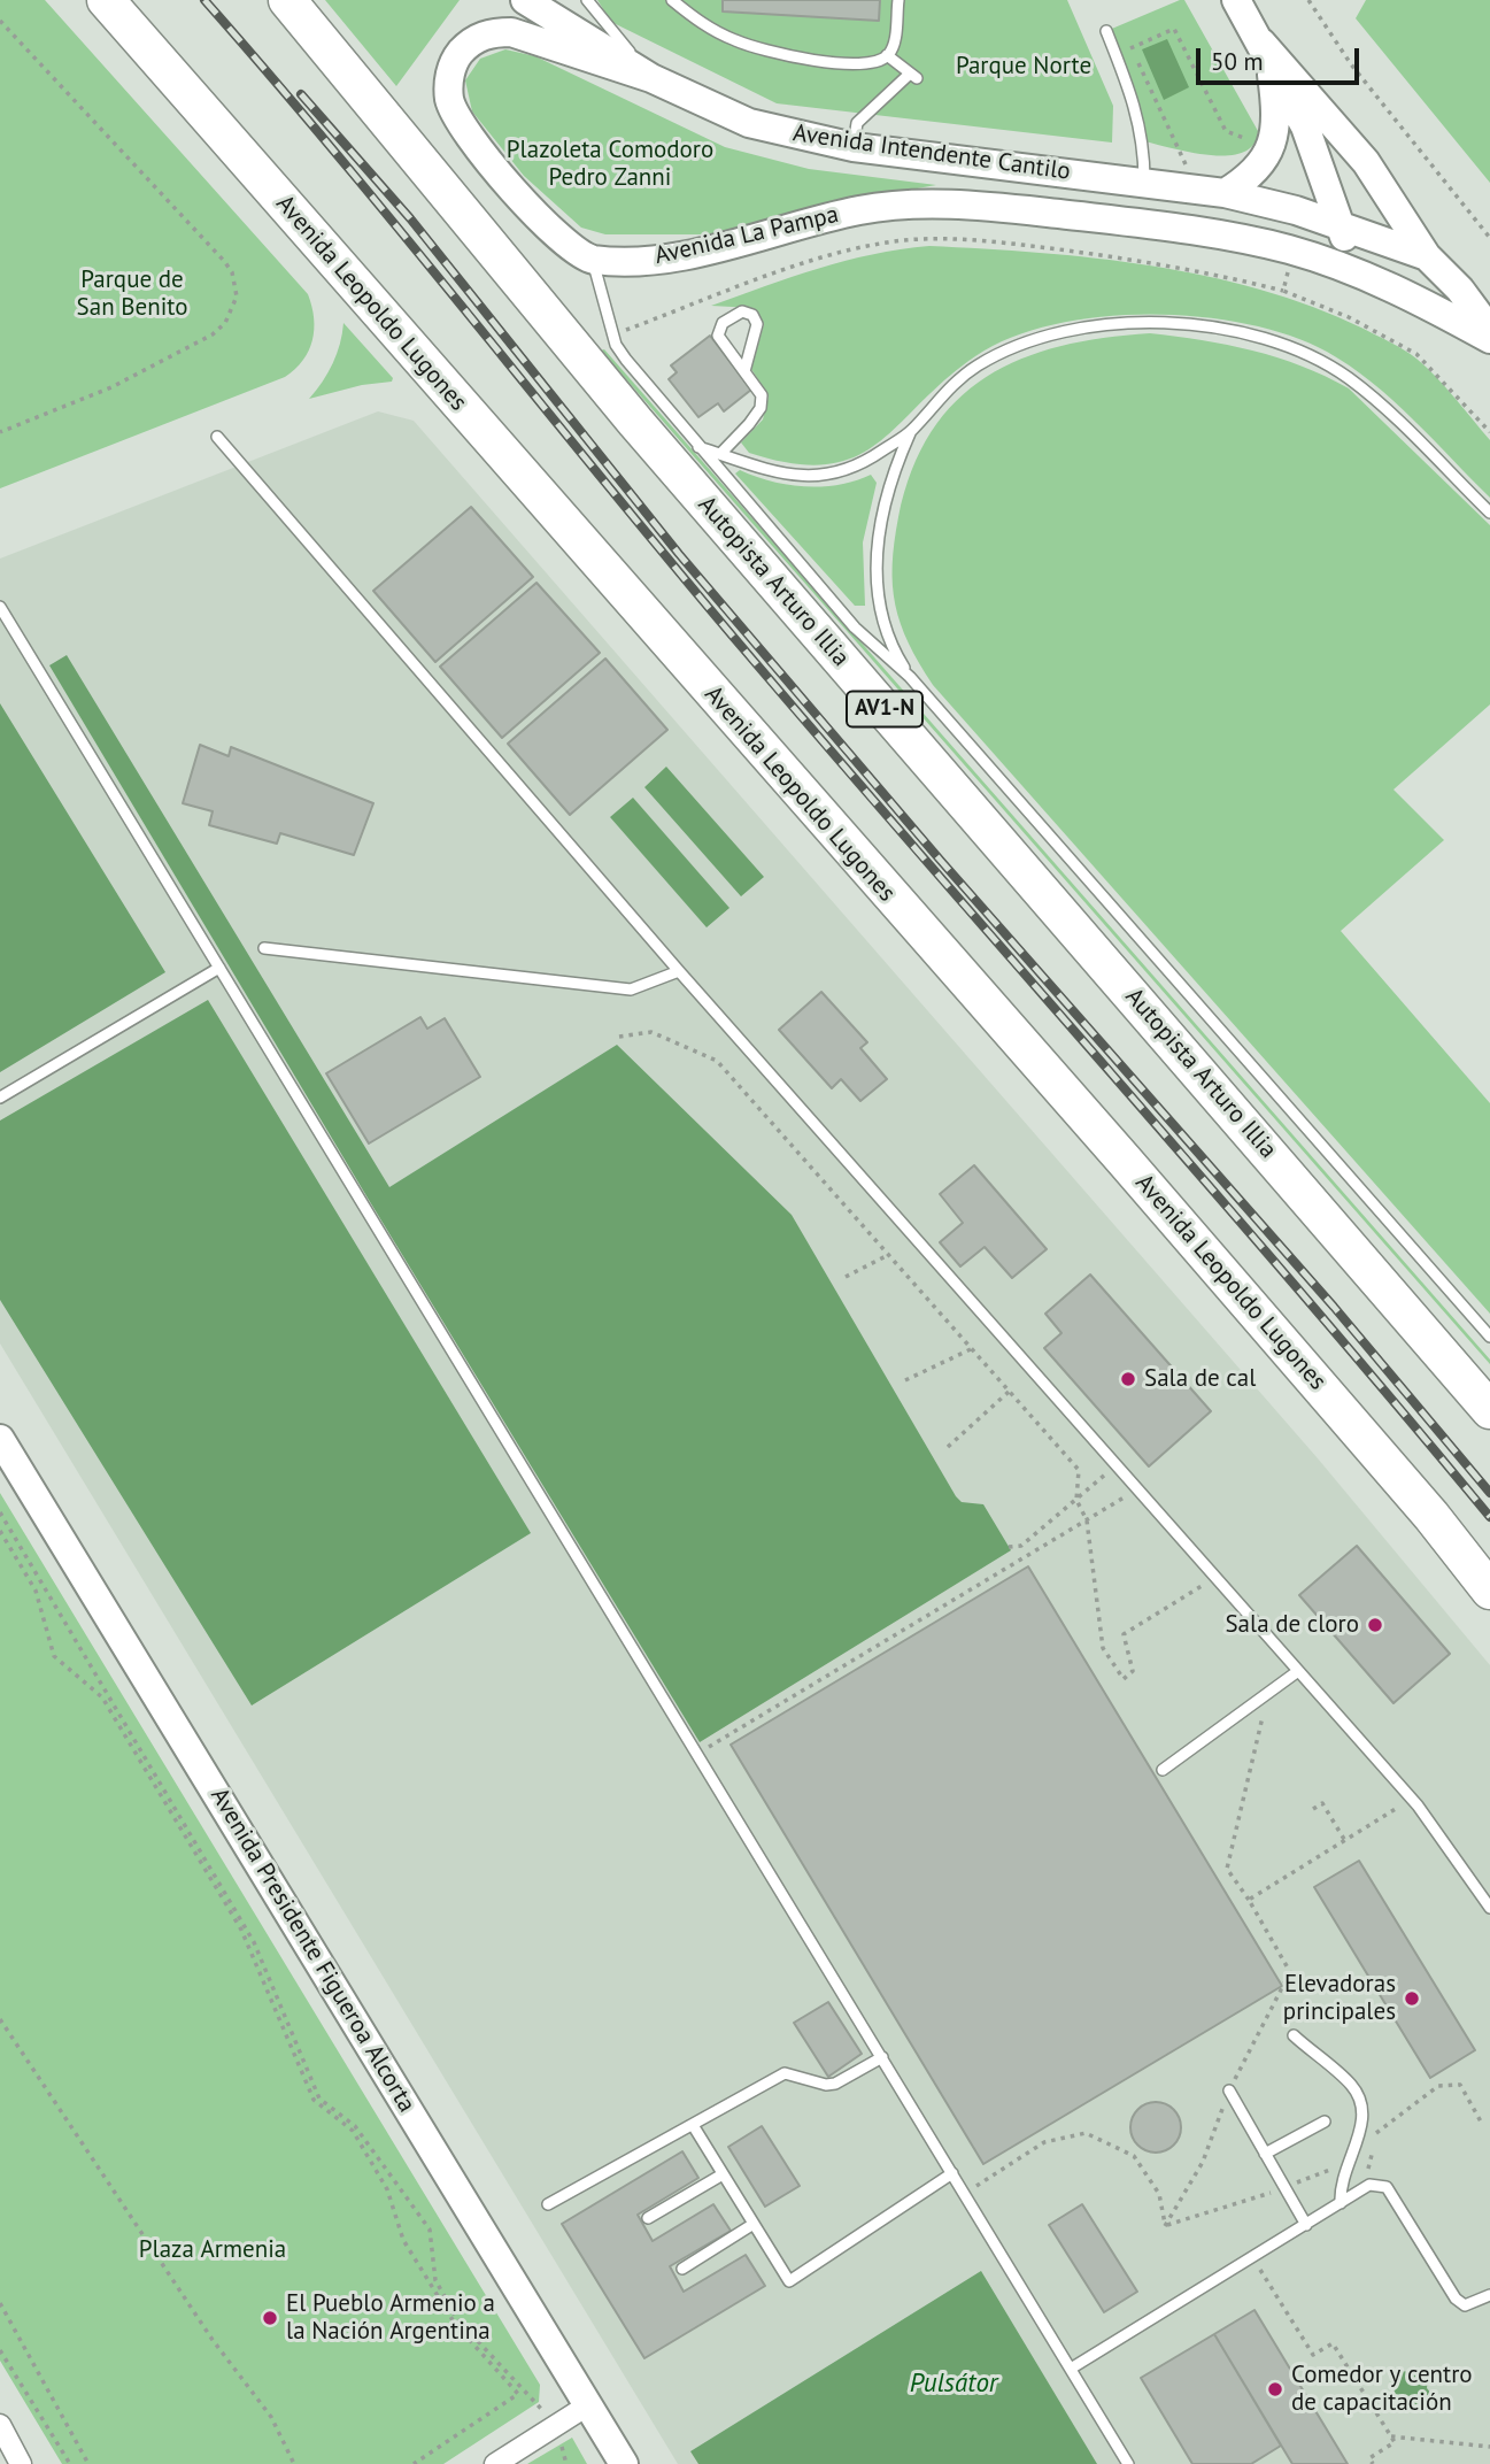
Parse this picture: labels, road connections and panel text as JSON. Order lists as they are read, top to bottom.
{
  "streets": {
    "highway": ["Avenida Leopoldo Lugones", "Autopista Arturo Illia", "AV1-N"],
    "main road": ["Avenida Intendente Cantilo", "Avenida La Pampa", "Avenida Presidente Figueroa Alcorta"]
  },
  "water": ["Pulsátor"],
  "parks": [
    "Parque Norte",
    "Plazoleta Comodoro Pedro Zanni",
    "Parque de San Benito",
    "Plaza Armenia"
  ],
  "places": [
    "Sala de cal",
    "Sala de cloro",
    "Elevadoras principales",
    "El Pueblo Armenio a la Nación Argentina",
    "Comedor y centro de capacitación"
  ],
  "scale_bar": "50 m"
}
